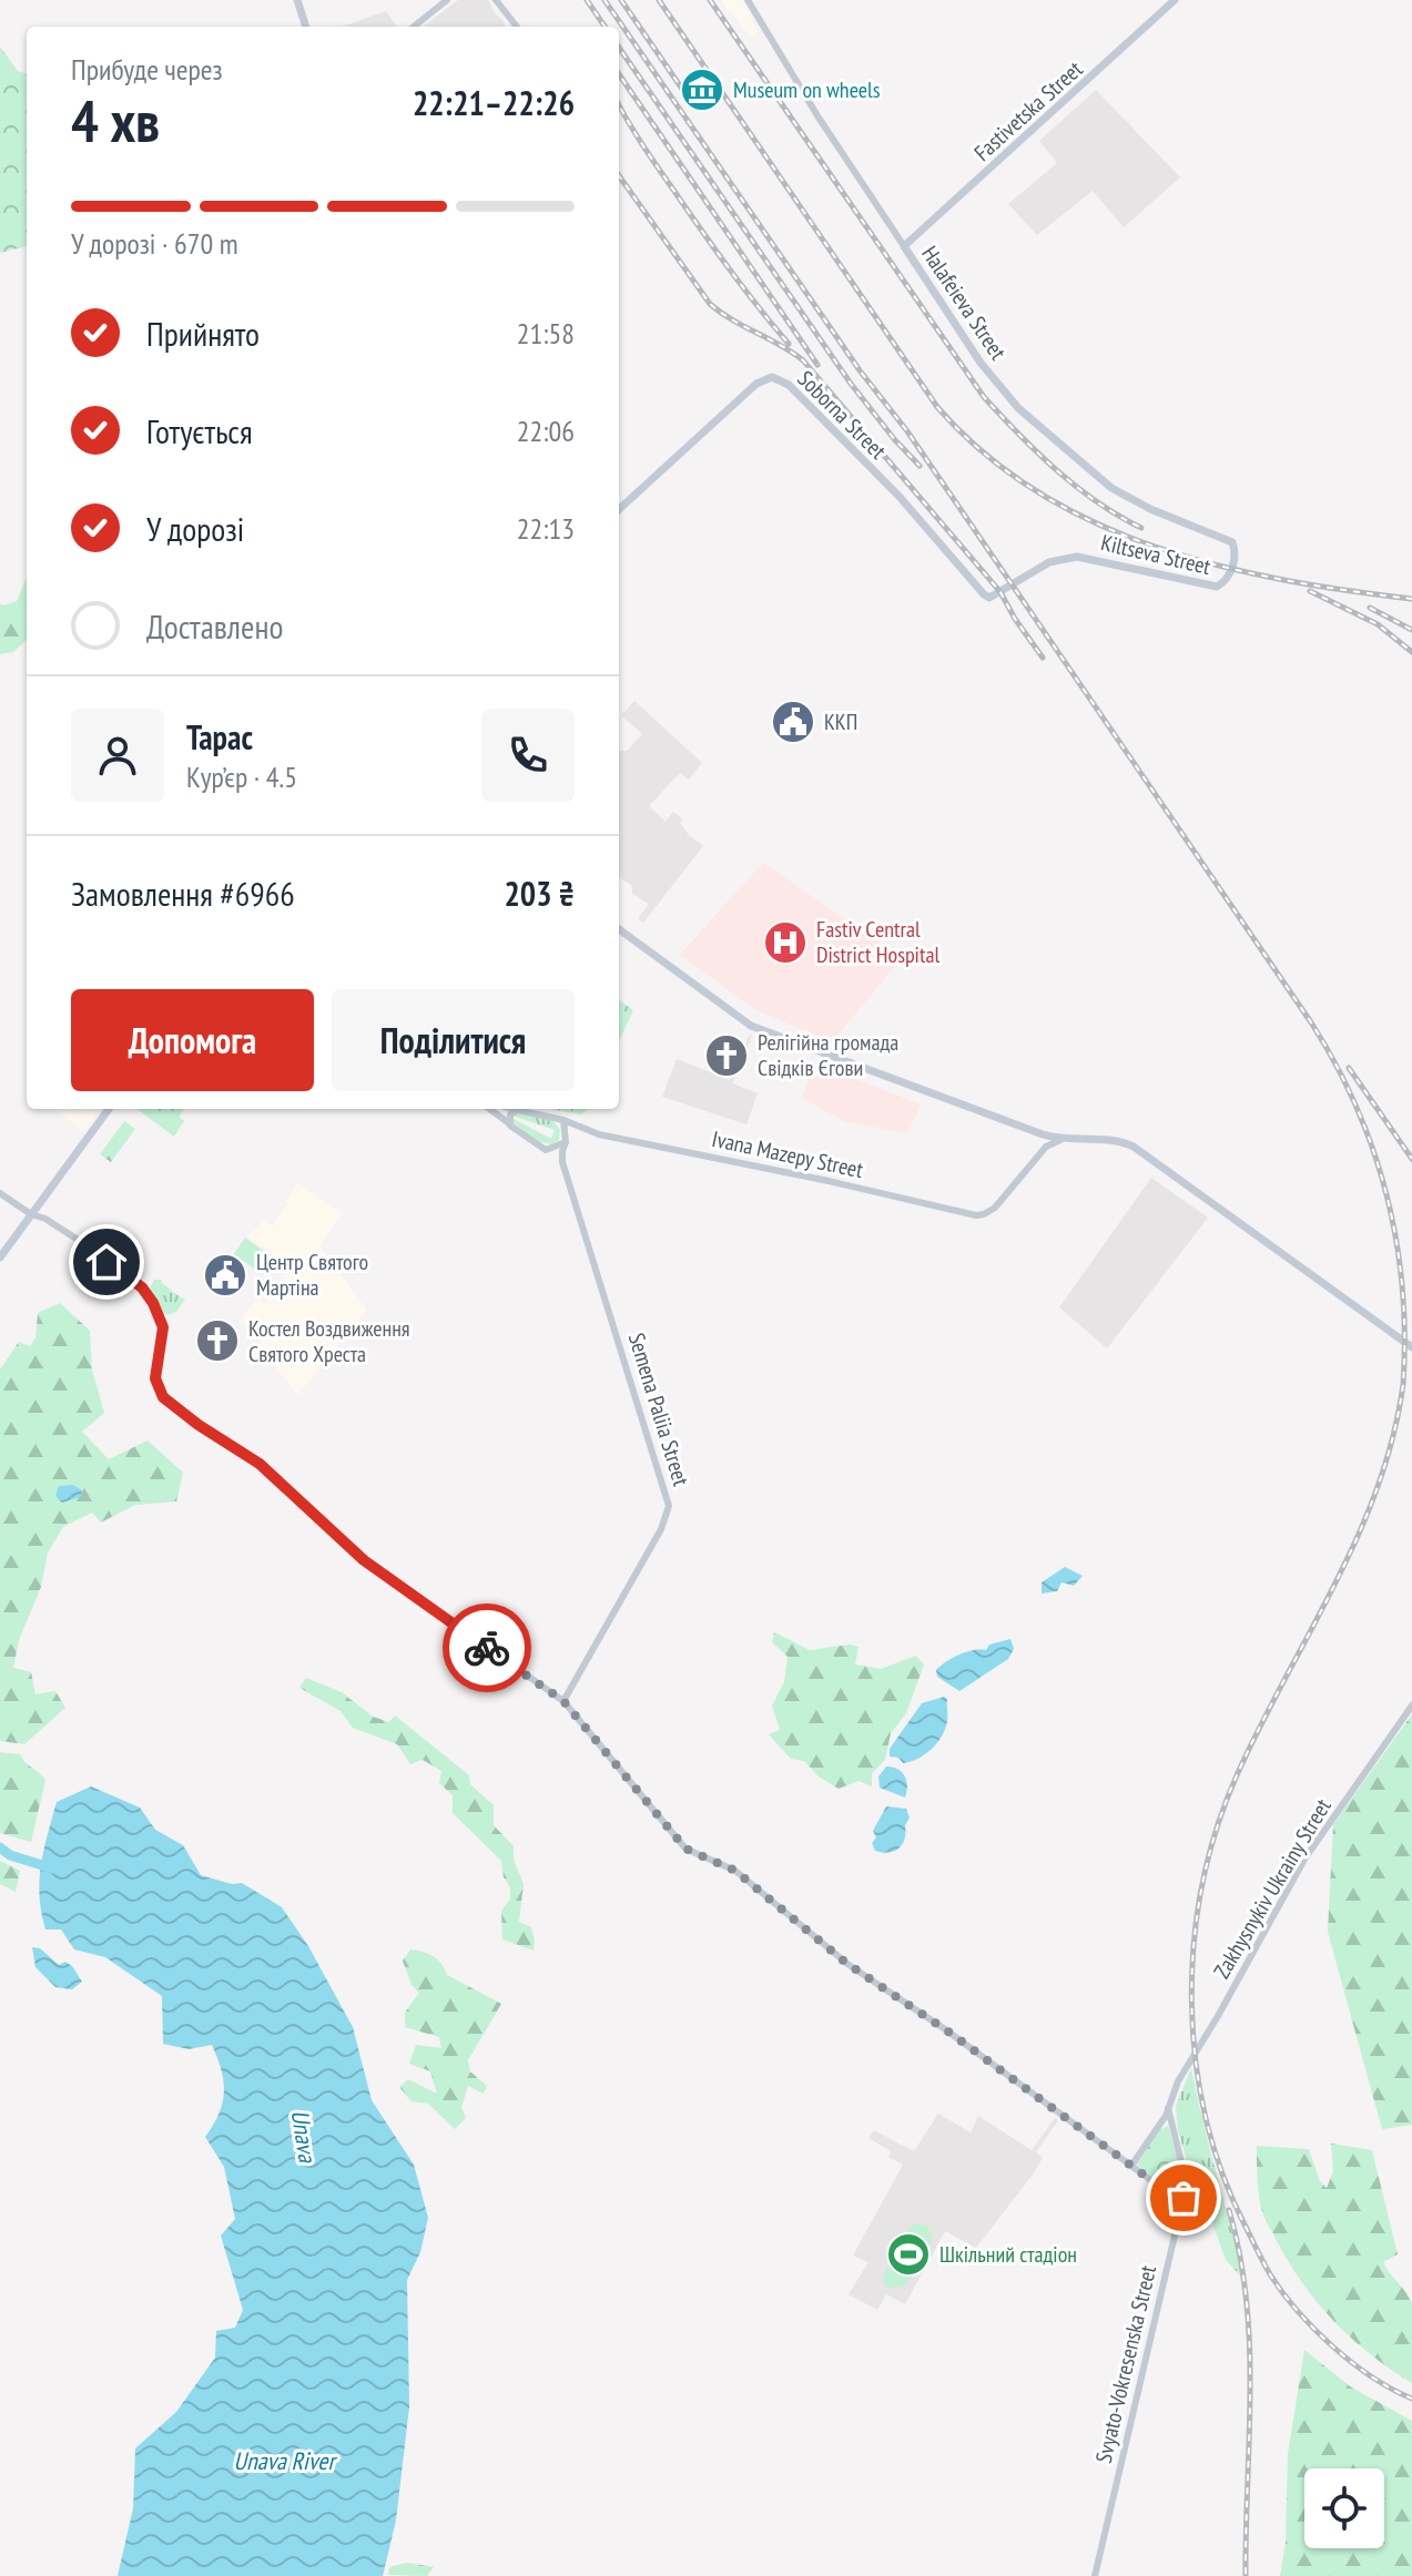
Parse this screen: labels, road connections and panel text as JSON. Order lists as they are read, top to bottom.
{
  "streets": {
    "main road": [
      "Fastivetska Street",
      "Halafeieva Street",
      "Soborna Street",
      "Kiltseva Street"
    ],
    "street": [
      "Ivana Mazepy Street",
      "Semena Paliia Street",
      "Zakhysnykiv Ukrainy Street",
      "Svyato-Vokresenska Street"
    ]
  },
  "crossings": [
    ["Fastivetska Street", "Halafeieva Street"],
    ["Halafeieva Street", "Kiltseva Street"],
    ["Soborna Street", "Kiltseva Street"],
    ["Zakhysnykiv Ukrainy Street", "Svyato-Vokresenska Street"]
  ],
  "water": ["Unava", "Unava River"],
  "places": {
    "museum": ["Museum on wheels"],
    "public building": ["ККП", "Центр Святого Мартіна"],
    "hospital": ["Fastiv Central District Hospital"],
    "church": ["Релігійна громада Свідків Єгови", "Костел Воздвиження Святого Хреста"],
    "sports": ["Шкільний стадіон"]
  },
  "page": {
    "heading": ["4 хв", "Прибуде через", "22:21–22:26"],
    "panel": [
      "Тарас",
      "Кур’єр · 4.5",
      "Замовлення #6966",
      "203 ₴"
    ],
    "bar": "У дорозі · 670 m",
    "list": [
      ["Прийнято", "21:58"],
      ["Готується", "22:06"],
      ["У дорозі", "22:13"],
      "Доставлено"
    ],
    "buttons": ["Допомога", "Поділитися"]
  }
}
